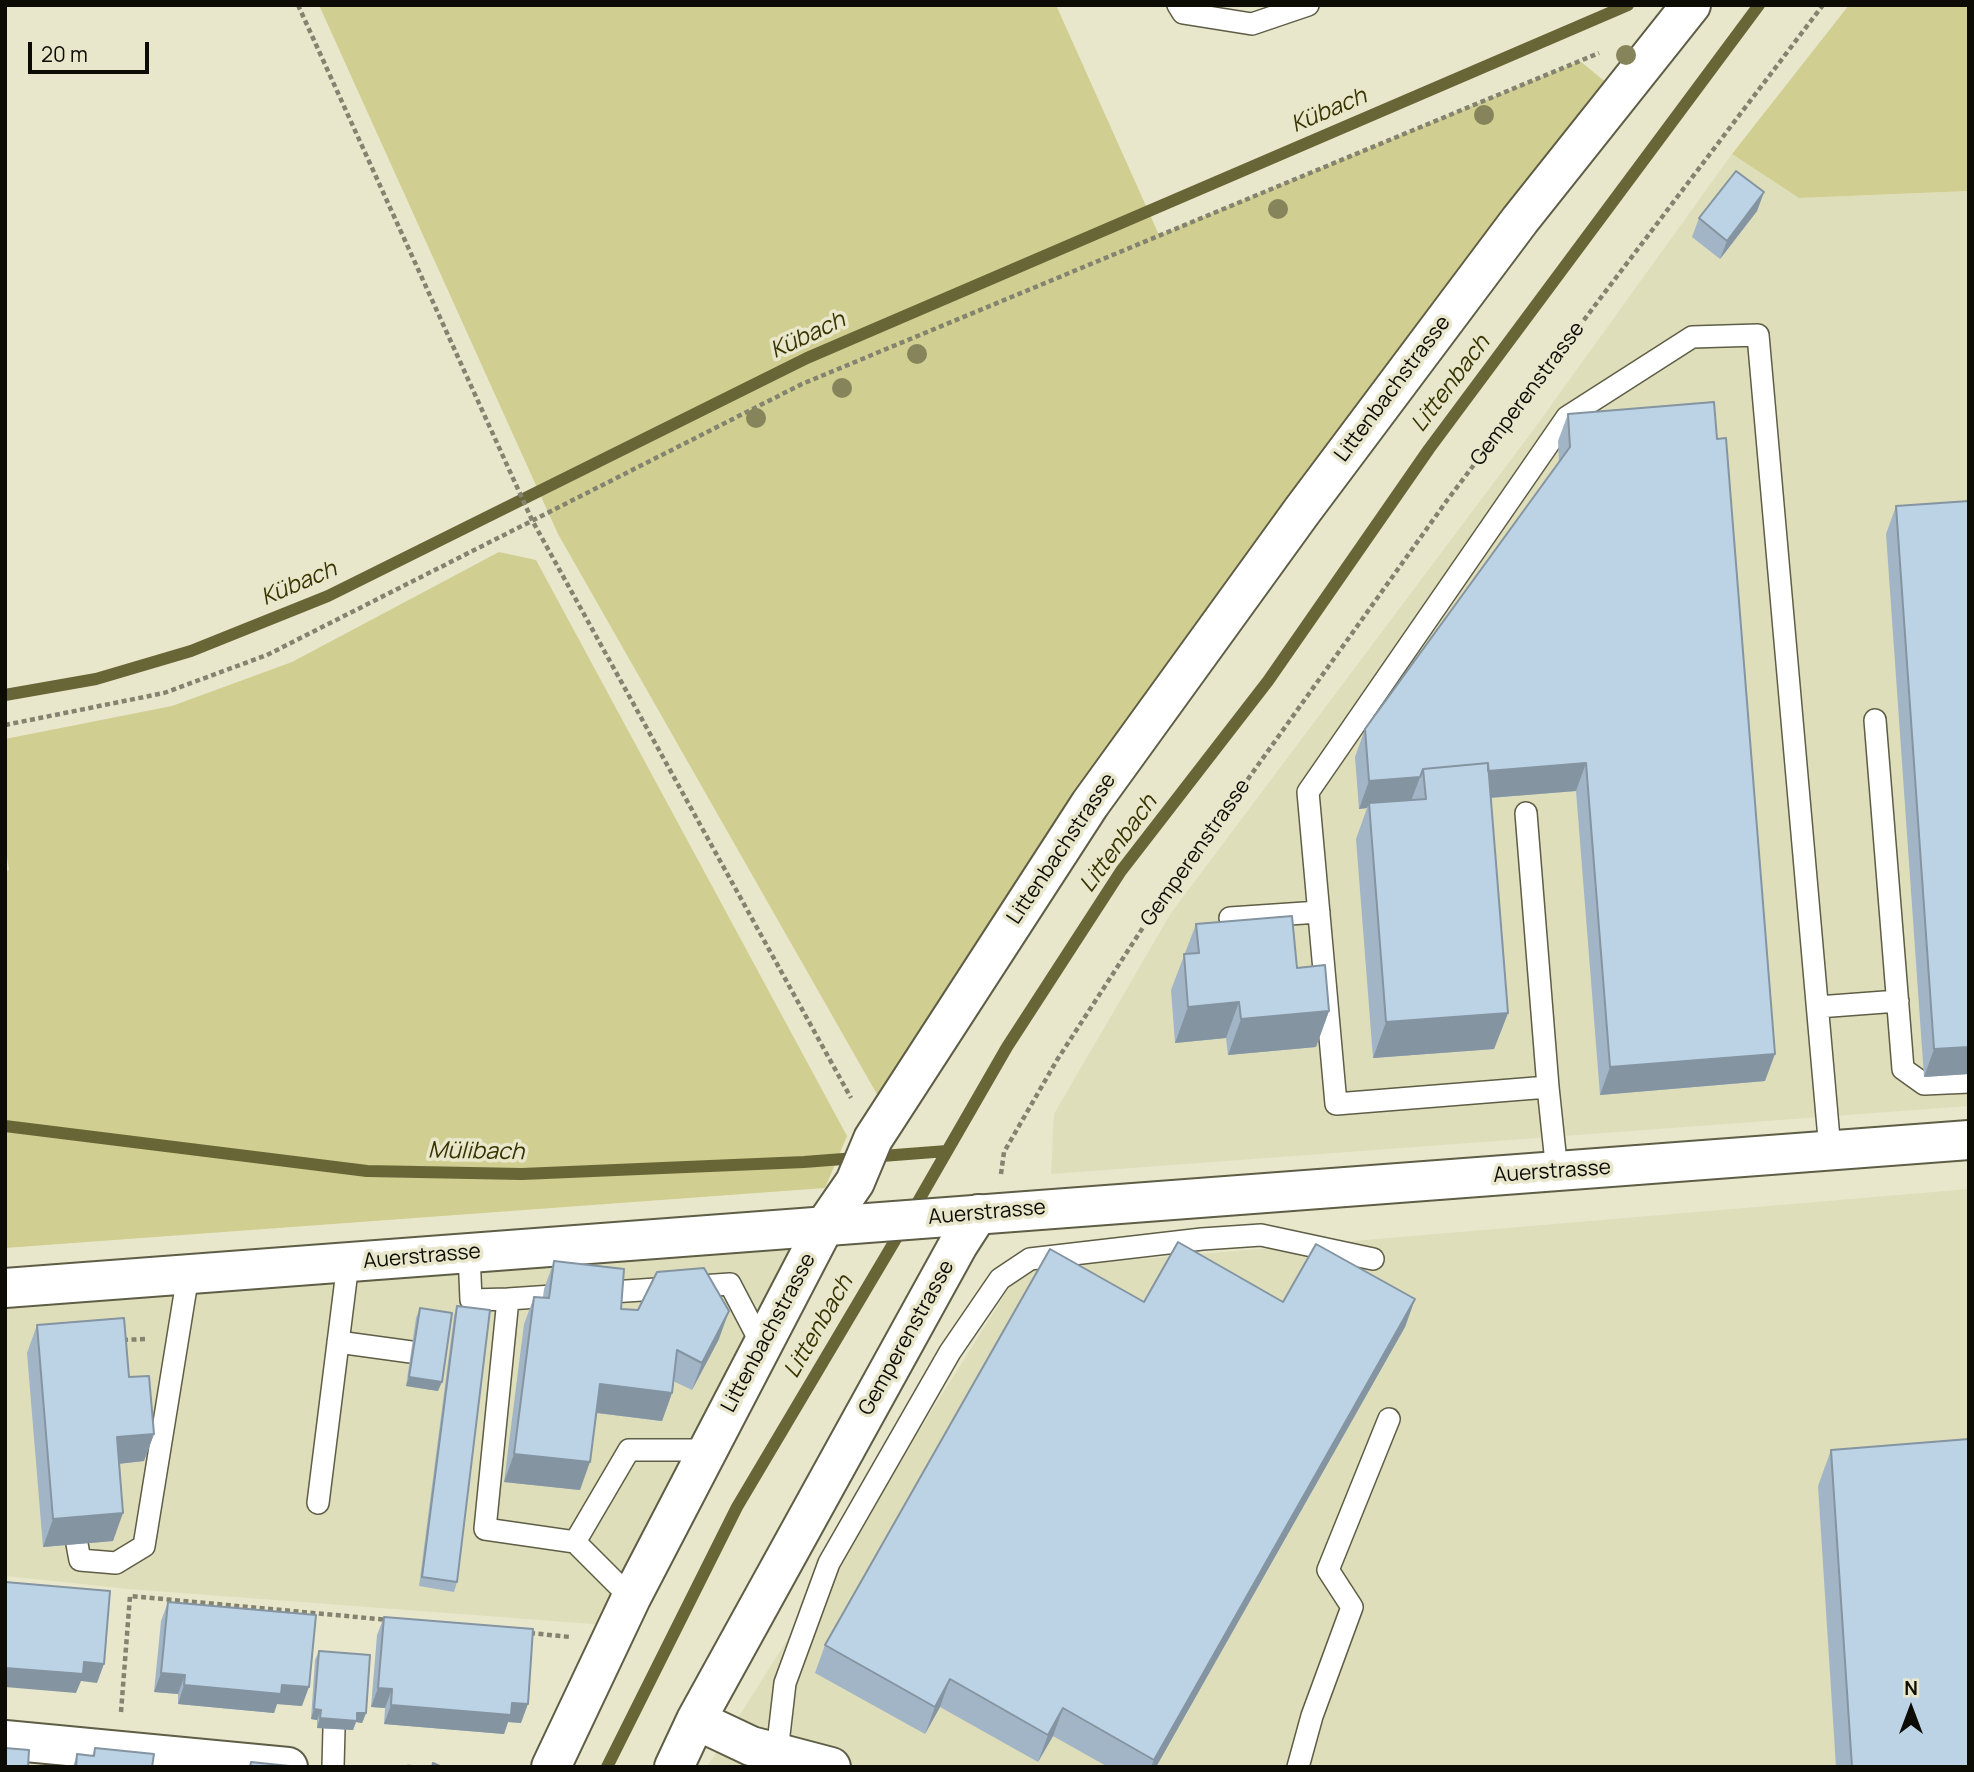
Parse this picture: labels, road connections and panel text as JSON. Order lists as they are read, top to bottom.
{
  "streets": {
    "street": ["Littenbachstrasse", "Gemperenstrasse", "Auerstrasse"]
  },
  "crossings": [
    ["Littenbachstrasse", "Auerstrasse"],
    ["Gemperenstrasse", "Auerstrasse"]
  ],
  "water": ["Kübach", "Littenbach", "Mülibach"],
  "scale_bar": "20 m",
  "north": "top"
}
